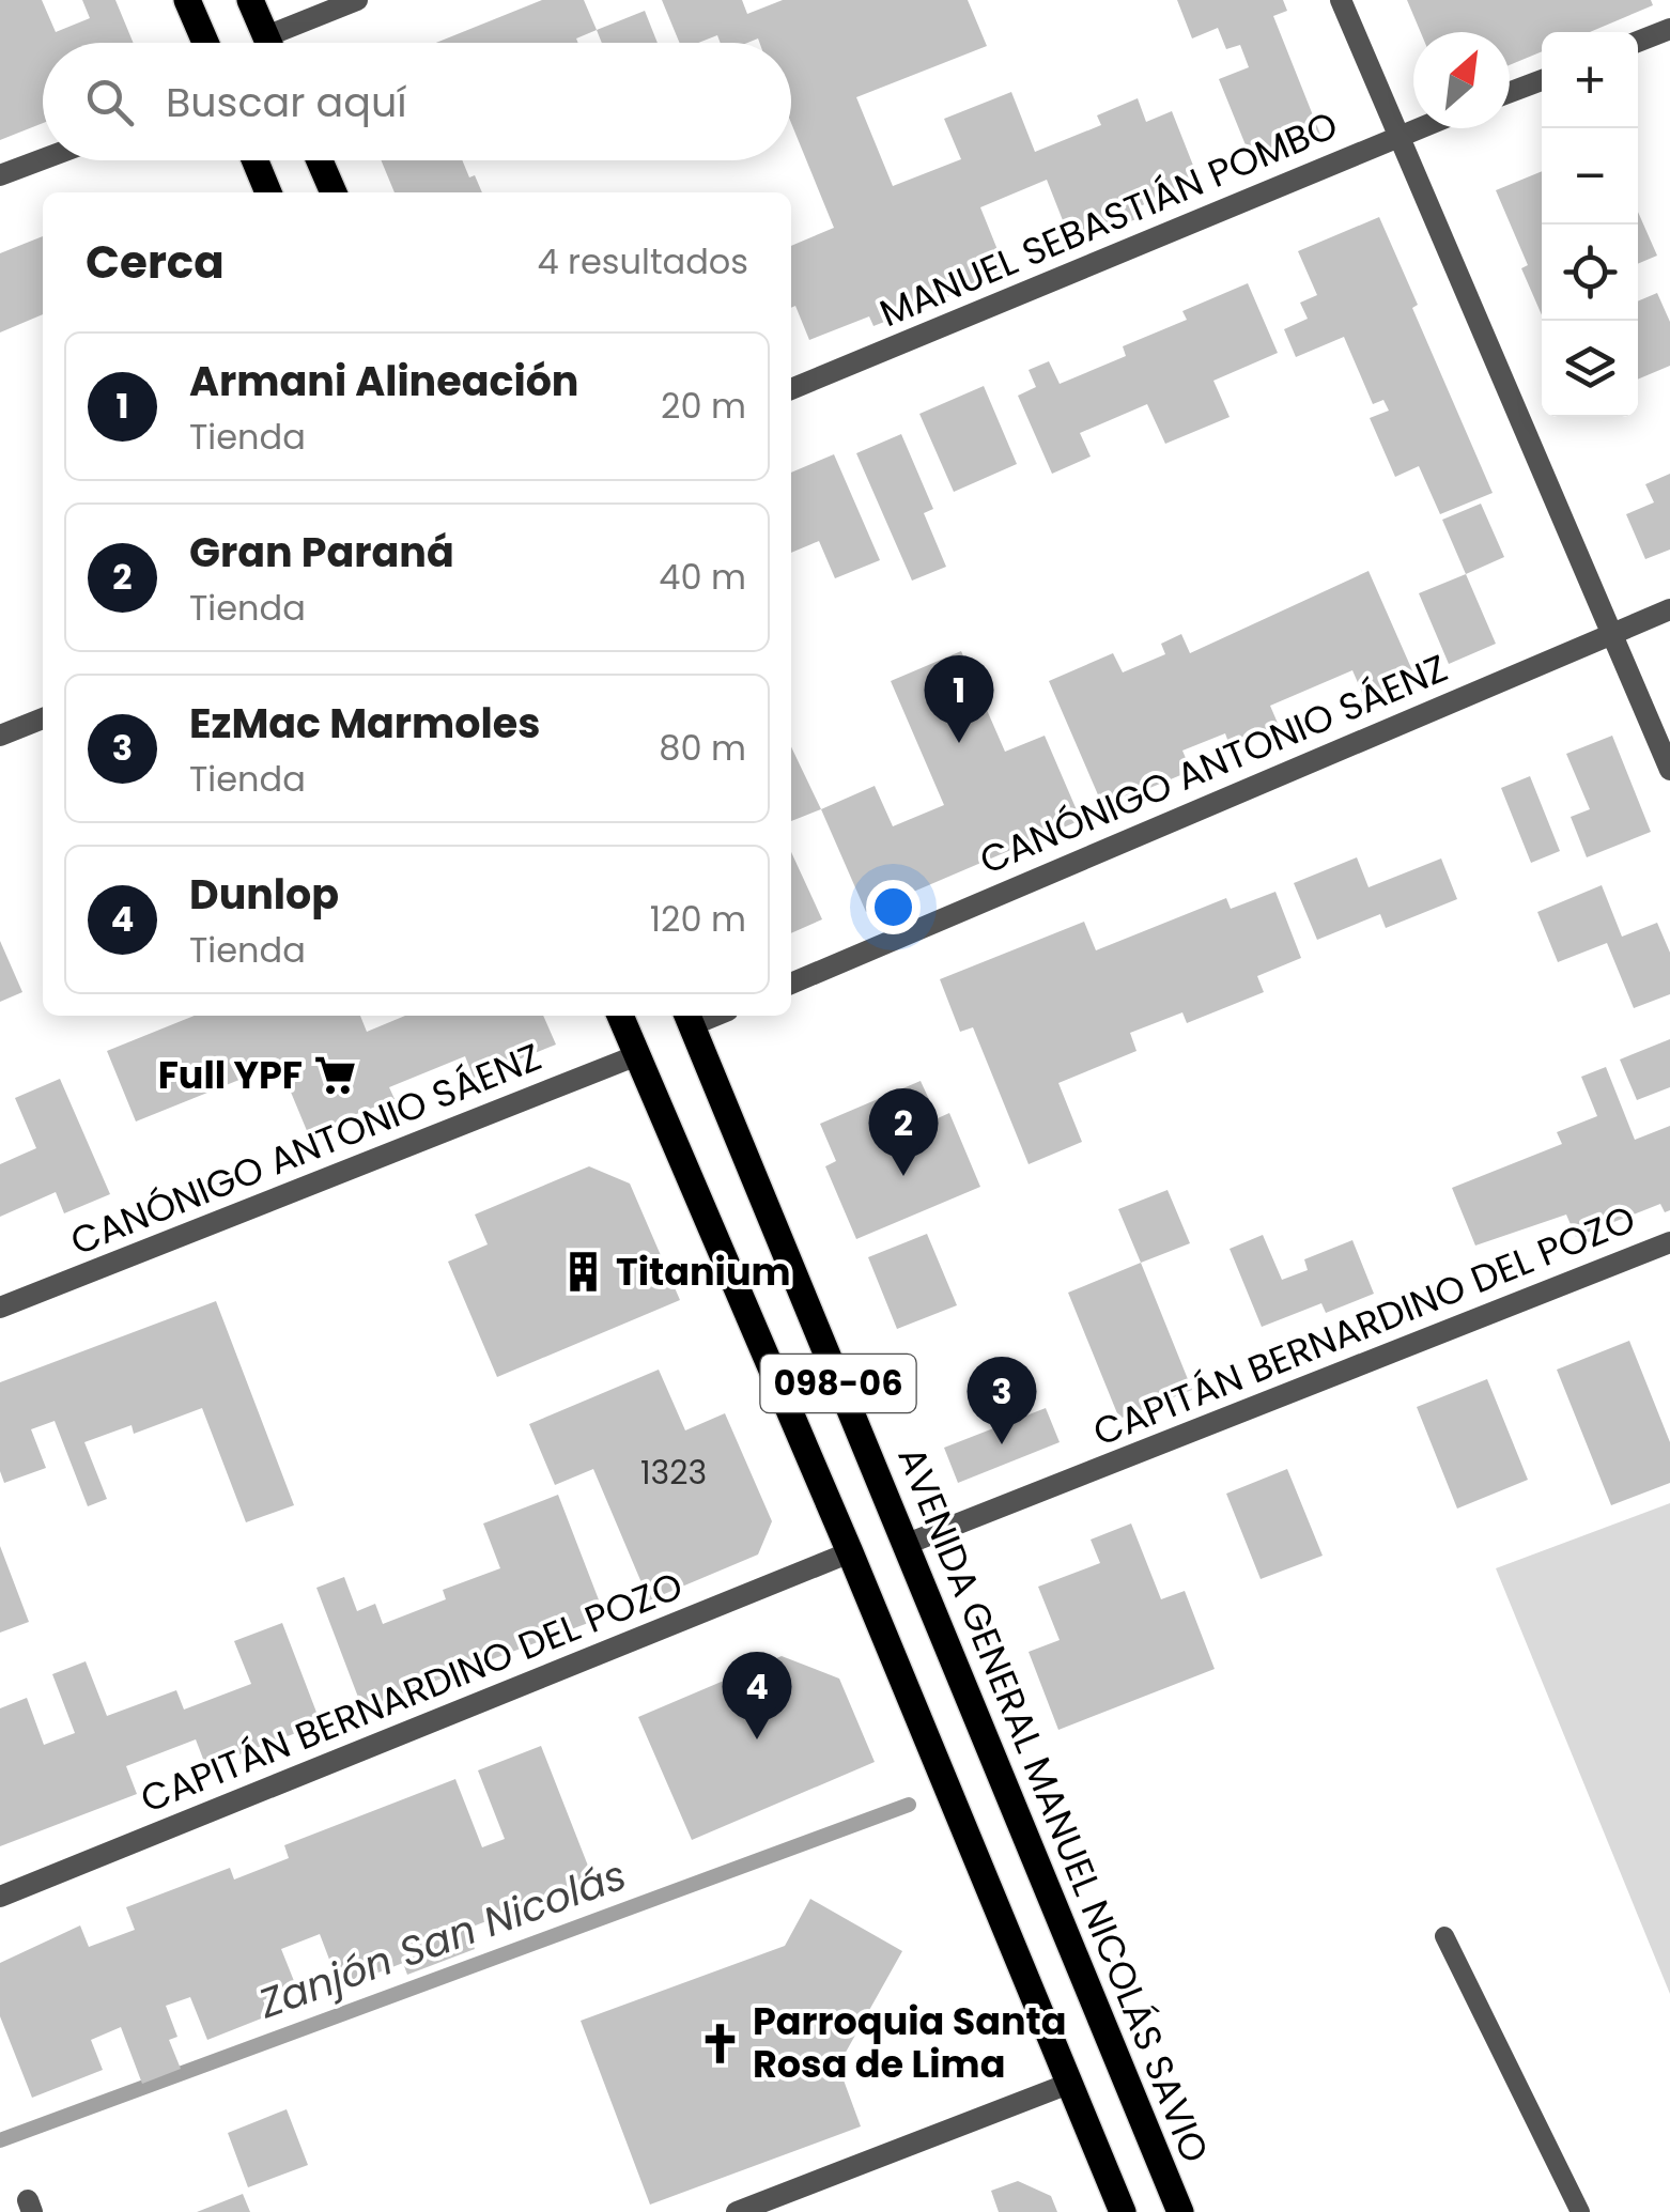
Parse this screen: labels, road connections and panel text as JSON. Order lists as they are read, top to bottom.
{
  "streets": {
    "main road": ["098-06", "AVENIDA GENERAL MANUEL NICOLÁS SAVIO"],
    "street": ["MANUEL SEBASTIÁN POMBO", "CANÓNIGO ANTONIO SÁENZ", "CAPITÁN BERNARDINO DEL POZO"]
  },
  "crossings": [
    ["CANÓNIGO ANTONIO SÁENZ", "098-06"],
    ["CAPITÁN BERNARDINO DEL POZO", "098-06"],
    ["CAPITÁN BERNARDINO DEL POZO", "AVENIDA GENERAL MANUEL NICOLÁS SAVIO"]
  ],
  "water": ["Zanjón San Nicolás"],
  "places": {
    "supermarket": ["Full YPF"],
    "building": ["Titanium"],
    "church": ["Parroquia Santa Rosa de Lima"]
  },
  "house_numbers": ["1323"],
  "north": "top right",
  "page": {
    "map_buttons": ["+", "−"],
    "search": "Buscar aquí",
    "heading": ["Cerca", "4 resultados"],
    "list": [
      {
        "mark": "1",
        "name": "Armani Alineación",
        "note": "Tienda",
        "value": "20 m"
      },
      {
        "mark": "2",
        "name": "Gran Paraná",
        "note": "Tienda",
        "value": "40 m"
      },
      {
        "mark": "3",
        "name": "EzMac Marmoles",
        "note": "Tienda",
        "value": "80 m"
      },
      {
        "mark": "4",
        "name": "Dunlop",
        "note": "Tienda",
        "value": "120 m"
      }
    ],
    "pins": [
      "1",
      "2",
      "3",
      "4"
    ]
  }
}
